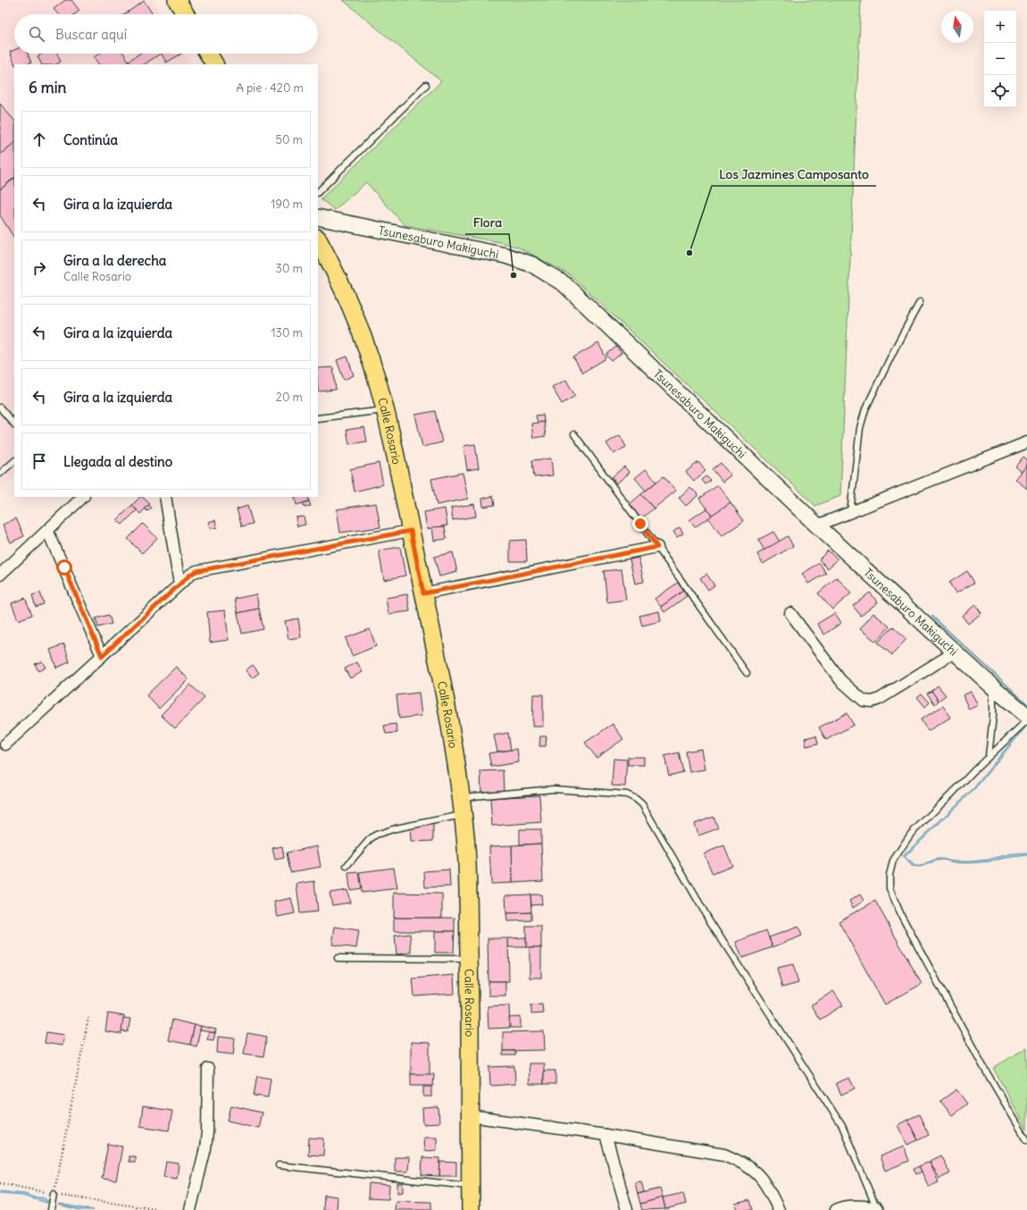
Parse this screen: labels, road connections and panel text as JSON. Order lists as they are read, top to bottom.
{
  "streets": {
    "main road": ["Calle Rosario"],
    "street": ["Tsunesaburo Makiguchi"]
  },
  "places": ["Los Jazmines Camposanto", "Flora"],
  "north": "top",
  "page": {
    "map_buttons": ["+", "−"],
    "search": "Buscar aquí",
    "heading": ["6 min", "A pie · 420 m"],
    "list": [
      ["Continúa", "50 m"],
      ["Gira a la izquierda", "190 m"],
      ["Gira a la derecha", "Calle Rosario", "30 m"],
      ["Gira a la izquierda", "130 m"],
      ["Gira a la izquierda", "20 m"],
      "Llegada al destino"
    ]
  }
}
